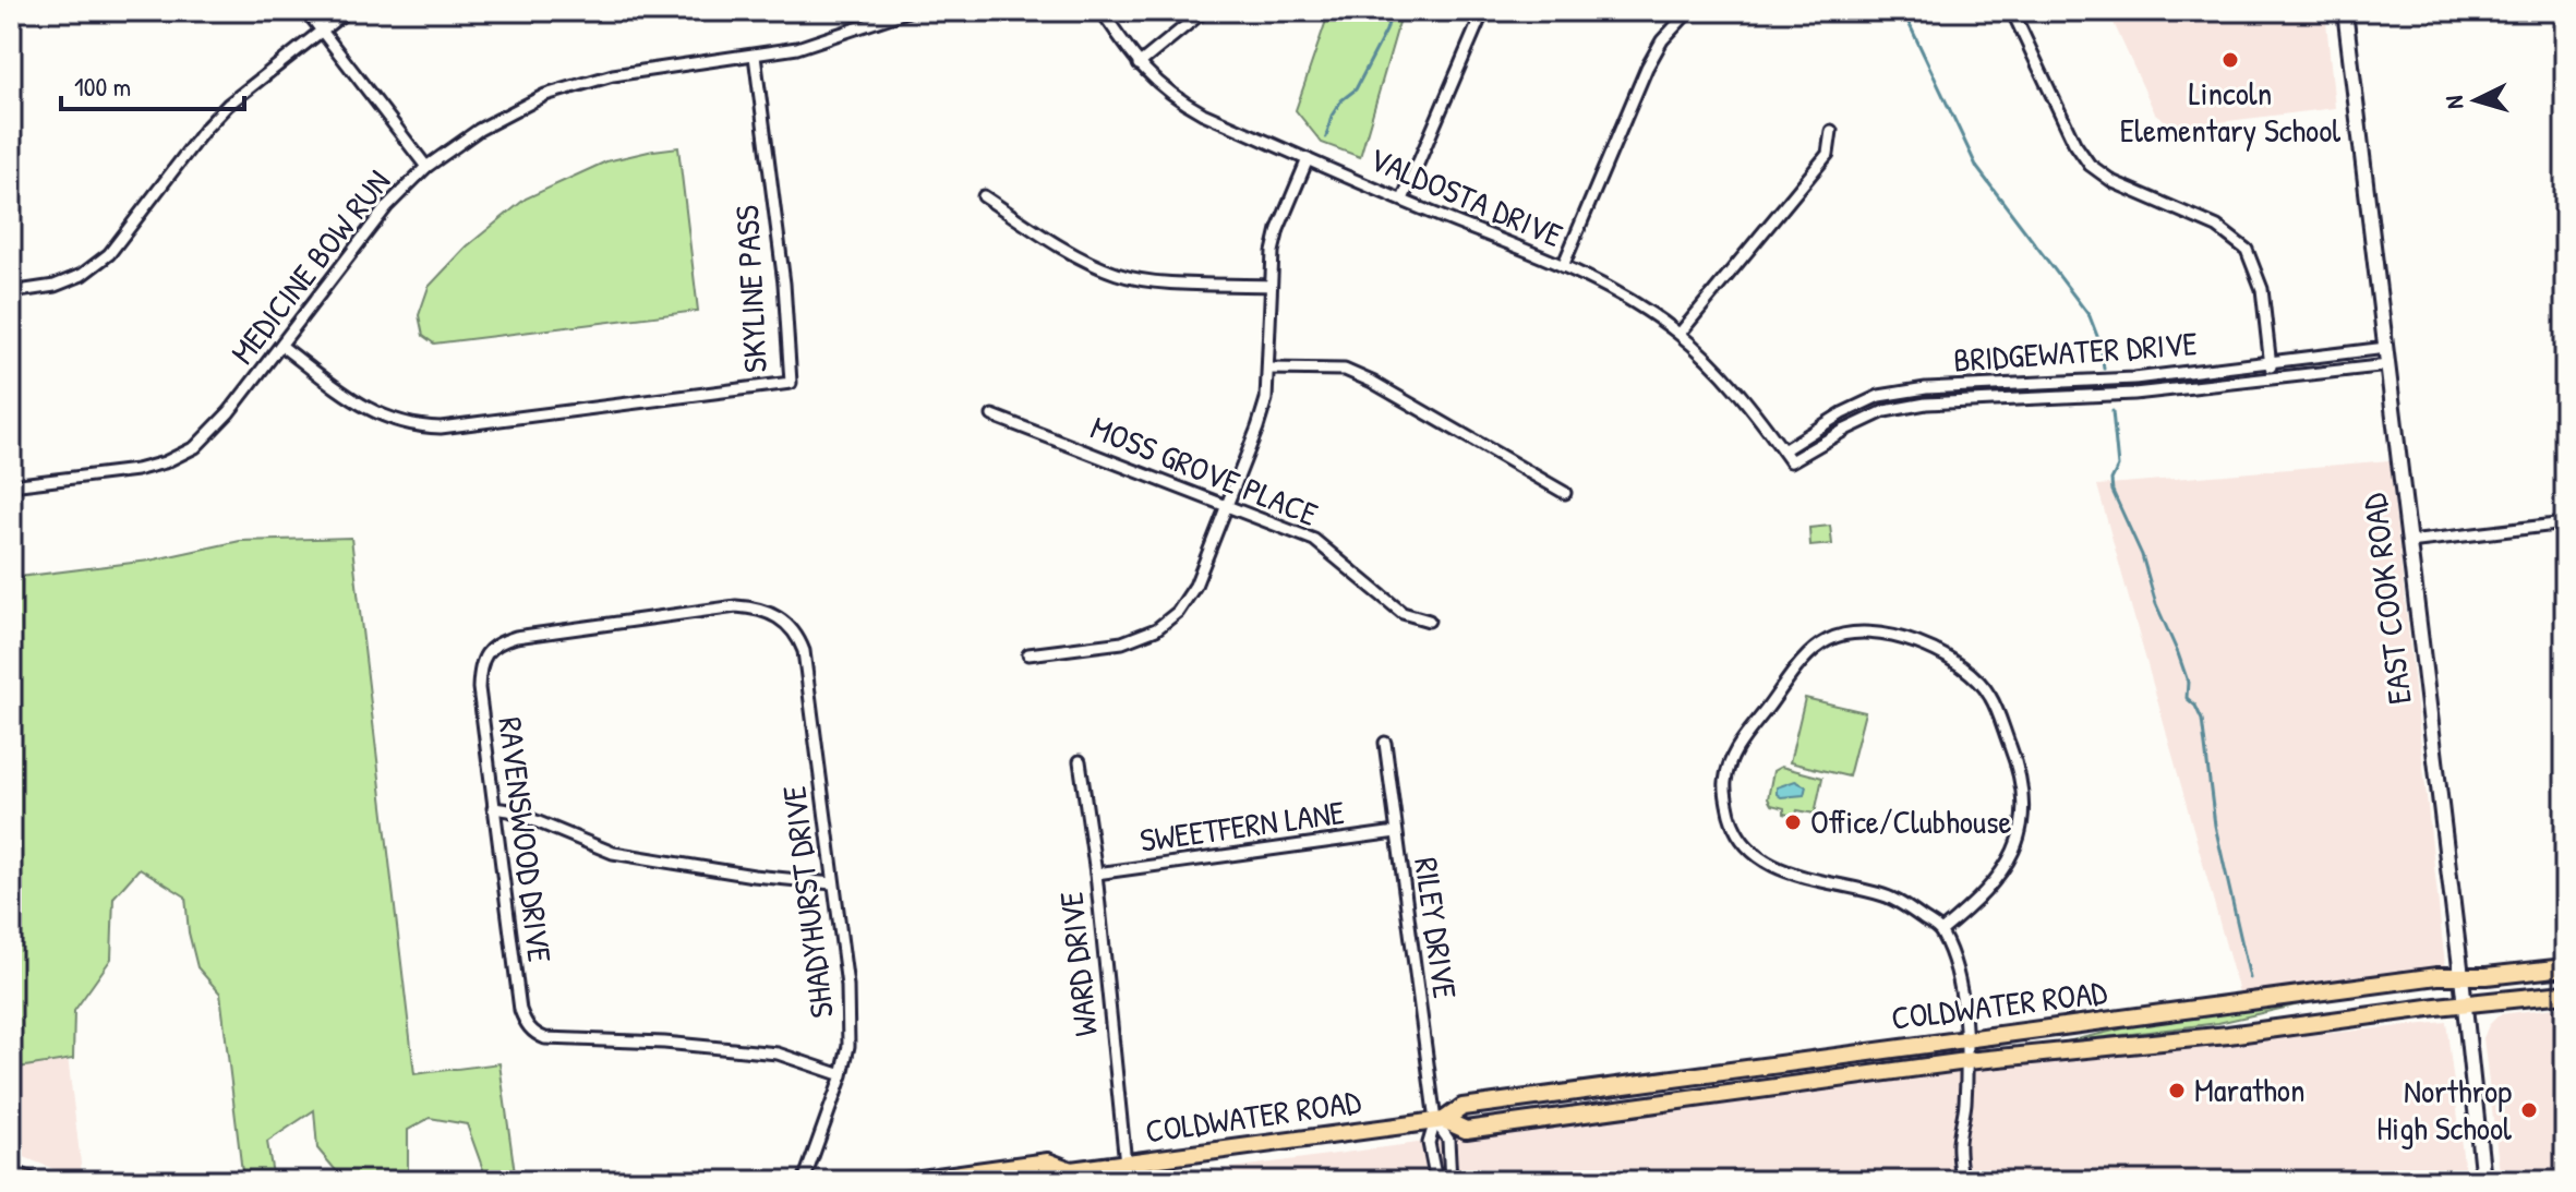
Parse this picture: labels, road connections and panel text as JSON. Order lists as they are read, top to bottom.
{
  "streets": {
    "main road": ["EAST COOK ROAD", "COLDWATER ROAD"],
    "street": [
      "VALDOSTA DRIVE",
      "MEDICINE BOW RUN",
      "SKYLINE PASS",
      "BRIDGEWATER DRIVE",
      "MOSS GROVE PLACE",
      "SWEETFERN LANE",
      "RAVENSWOOD DRIVE",
      "SHADYHURST DRIVE",
      "RILEY DRIVE",
      "WARD DRIVE"
    ]
  },
  "crossings": [
    ["VALDOSTA DRIVE", "BRIDGEWATER DRIVE"],
    ["MEDICINE BOW RUN", "SKYLINE PASS"],
    ["BRIDGEWATER DRIVE", "EAST COOK ROAD"],
    ["EAST COOK ROAD", "COLDWATER ROAD"],
    ["SWEETFERN LANE", "RILEY DRIVE"],
    ["SWEETFERN LANE", "WARD DRIVE"],
    ["RAVENSWOOD DRIVE", "SHADYHURST DRIVE"],
    ["RILEY DRIVE", "COLDWATER ROAD"],
    ["WARD DRIVE", "COLDWATER ROAD"]
  ],
  "places": [
    "Lincoln Elementary School",
    "Office/Clubhouse",
    "Marathon",
    "Northrop High School"
  ],
  "scale_bar": "100 m",
  "north": "left"
}
